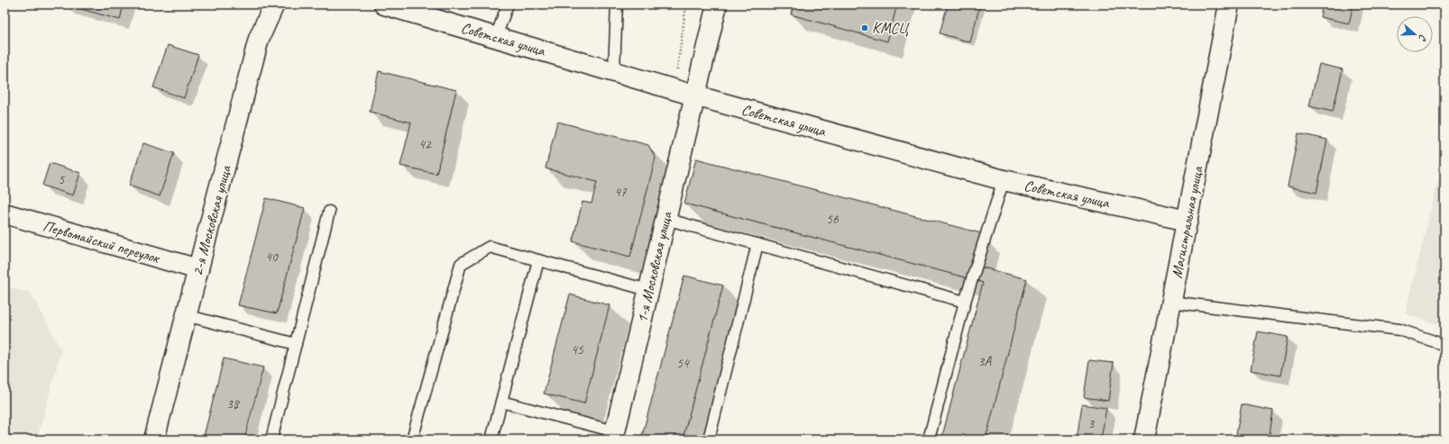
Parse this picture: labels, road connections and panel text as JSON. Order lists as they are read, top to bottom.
{
  "streets": {
    "street": [
      "Советская улица",
      "2-я Московская улица",
      "Магистральная улица",
      "Первомайский переулок",
      "1-я Московская улица"
    ]
  },
  "crossings": [
    ["Советская улица", "Магистральная улица"],
    ["Советская улица", "1-я Московская улица"],
    ["2-я Московская улица", "Первомайский переулок"]
  ],
  "places": ["КМСЦ"],
  "house_numbers": [
    "42",
    "5",
    "47",
    "56",
    "40",
    "45",
    "3А",
    "54",
    "38",
    "3"
  ],
  "north": "right"
}
